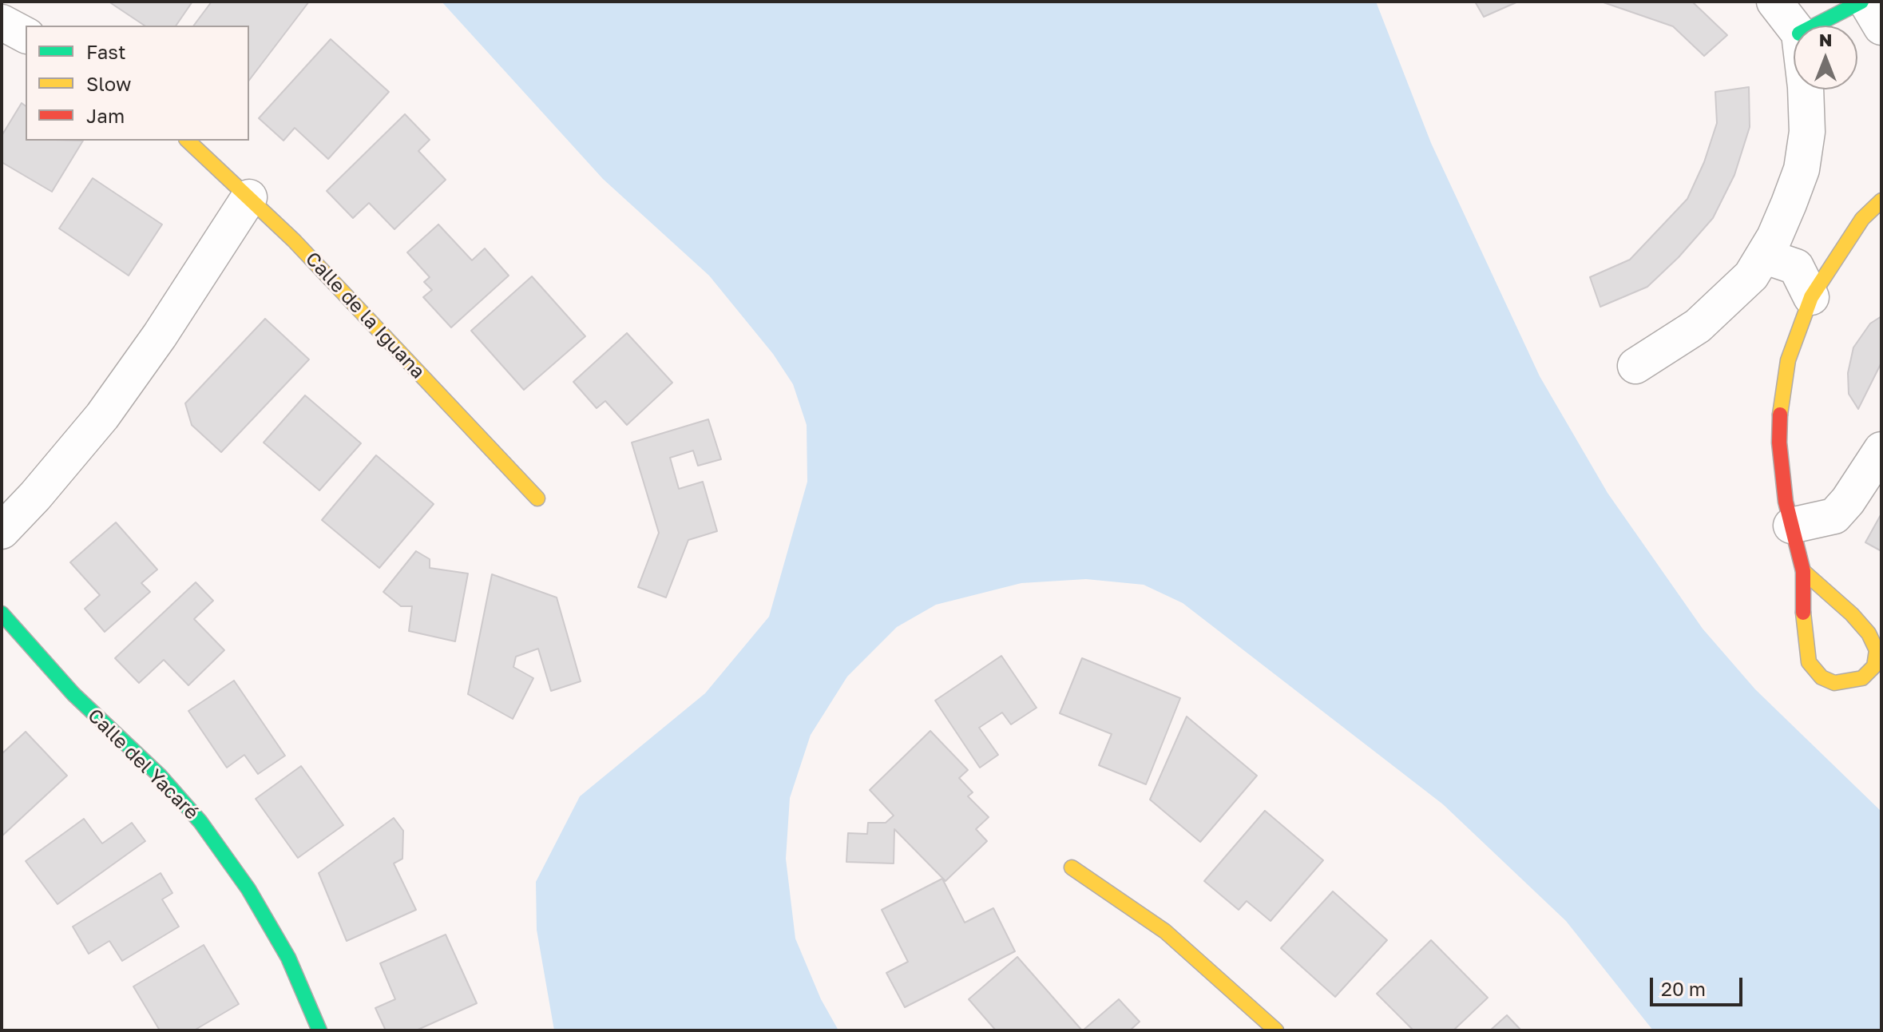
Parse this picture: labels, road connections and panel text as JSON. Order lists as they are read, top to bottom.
{
  "streets": {
    "street": ["Calle de la Iguana", "Calle del Yacaré"]
  },
  "legend": ["Fast", "Slow", "Jam"],
  "scale_bar": "20 m",
  "north": "top"
}
